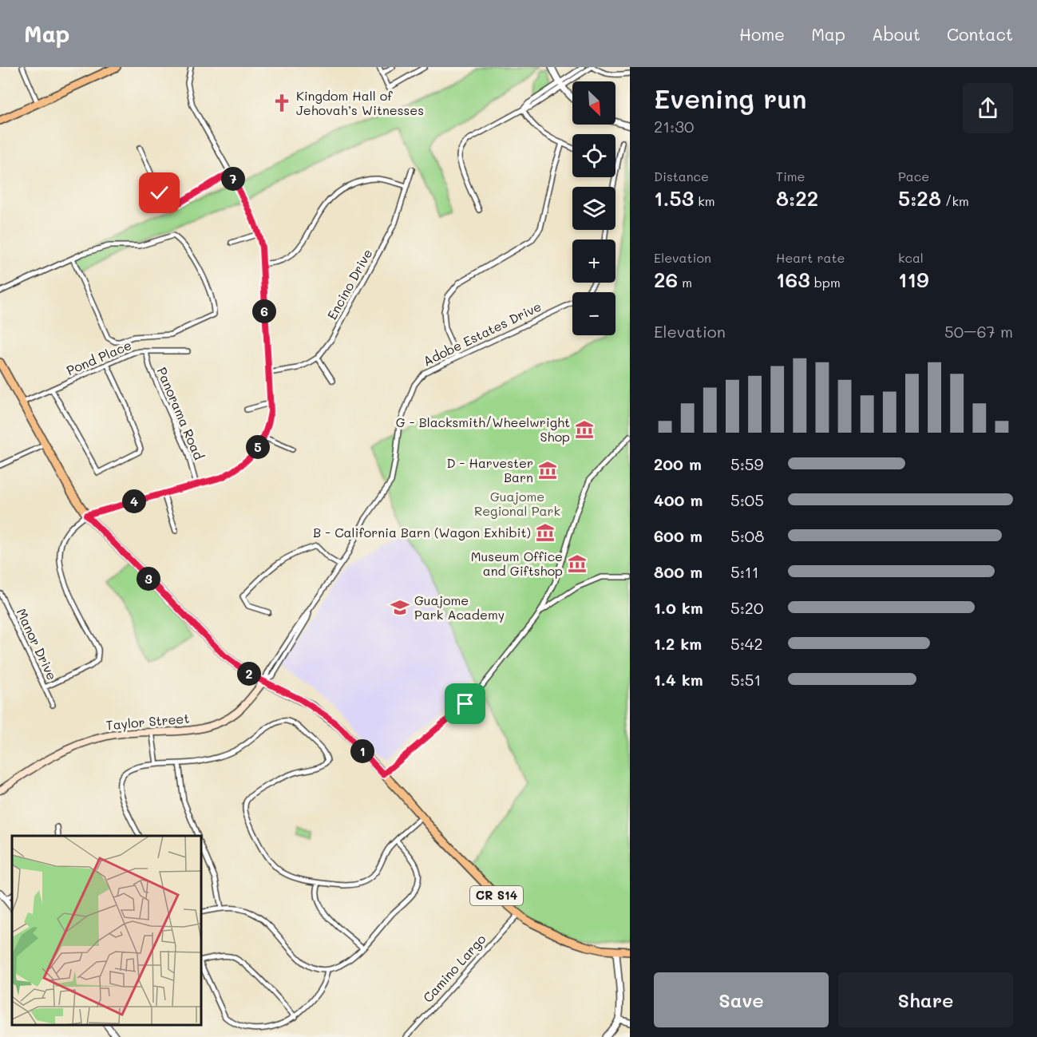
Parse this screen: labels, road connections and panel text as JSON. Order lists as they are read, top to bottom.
{
  "streets": {
    "main road": ["Taylor Street", "CR S14"],
    "street": [
      "Encino Drive",
      "Adobe Estates Drive",
      "Pond Place",
      "Panorama Road",
      "Manor Drive",
      "Camino Largo"
    ]
  },
  "crossings": [
    ["Adobe Estates Drive", "Taylor Street"],
    ["Adobe Estates Drive", "CR S14"],
    ["Pond Place", "Panorama Road"],
    ["Pond Place", "CR S14"],
    ["Taylor Street", "CR S14"],
    ["CR S14", "Camino Largo"]
  ],
  "parks": ["Guajome Regional Park"],
  "places": {
    "church": ["Kingdom Hall of Jehovah’s Witnesses"],
    "museum": [
      "G - Blacksmith/Wheelwright Shop",
      "D - Harvester Barn",
      "B - California Barn (Wagon Exhibit)",
      "Museum Office and Giftshop"
    ],
    "school or university": ["Guajome Park Academy"]
  },
  "north": "bottom right",
  "page": {
    "header": "Map",
    "nav": [
      "Home",
      "Map",
      "About",
      "Contact"
    ],
    "heading": ["Evening run", "21:30"],
    "map_buttons": ["+", "−"],
    "stats": [
      ["Distance", "1.53 km"],
      ["Time", "8:22"],
      ["Pace", "5:28 /km"],
      ["Elevation", "26 m"],
      ["Heart rate", "163 bpm"],
      ["kcal", "119"]
    ],
    "pins": [
      "7",
      "6",
      "5",
      "4",
      "3",
      "2",
      "1"
    ],
    "chart": ["Elevation", "50–67 m"],
    "list": [
      {
        "name": "200 m",
        "note": "5:59"
      },
      {
        "name": "400 m",
        "note": "5:05"
      },
      {
        "name": "600 m",
        "note": "5:08"
      },
      {
        "name": "800 m",
        "note": "5:11"
      },
      {
        "name": "1.0 km",
        "note": "5:20"
      },
      {
        "name": "1.2 km",
        "note": "5:42"
      },
      {
        "name": "1.4 km",
        "note": "5:51"
      }
    ],
    "buttons": ["Save", "Share"]
  }
}
